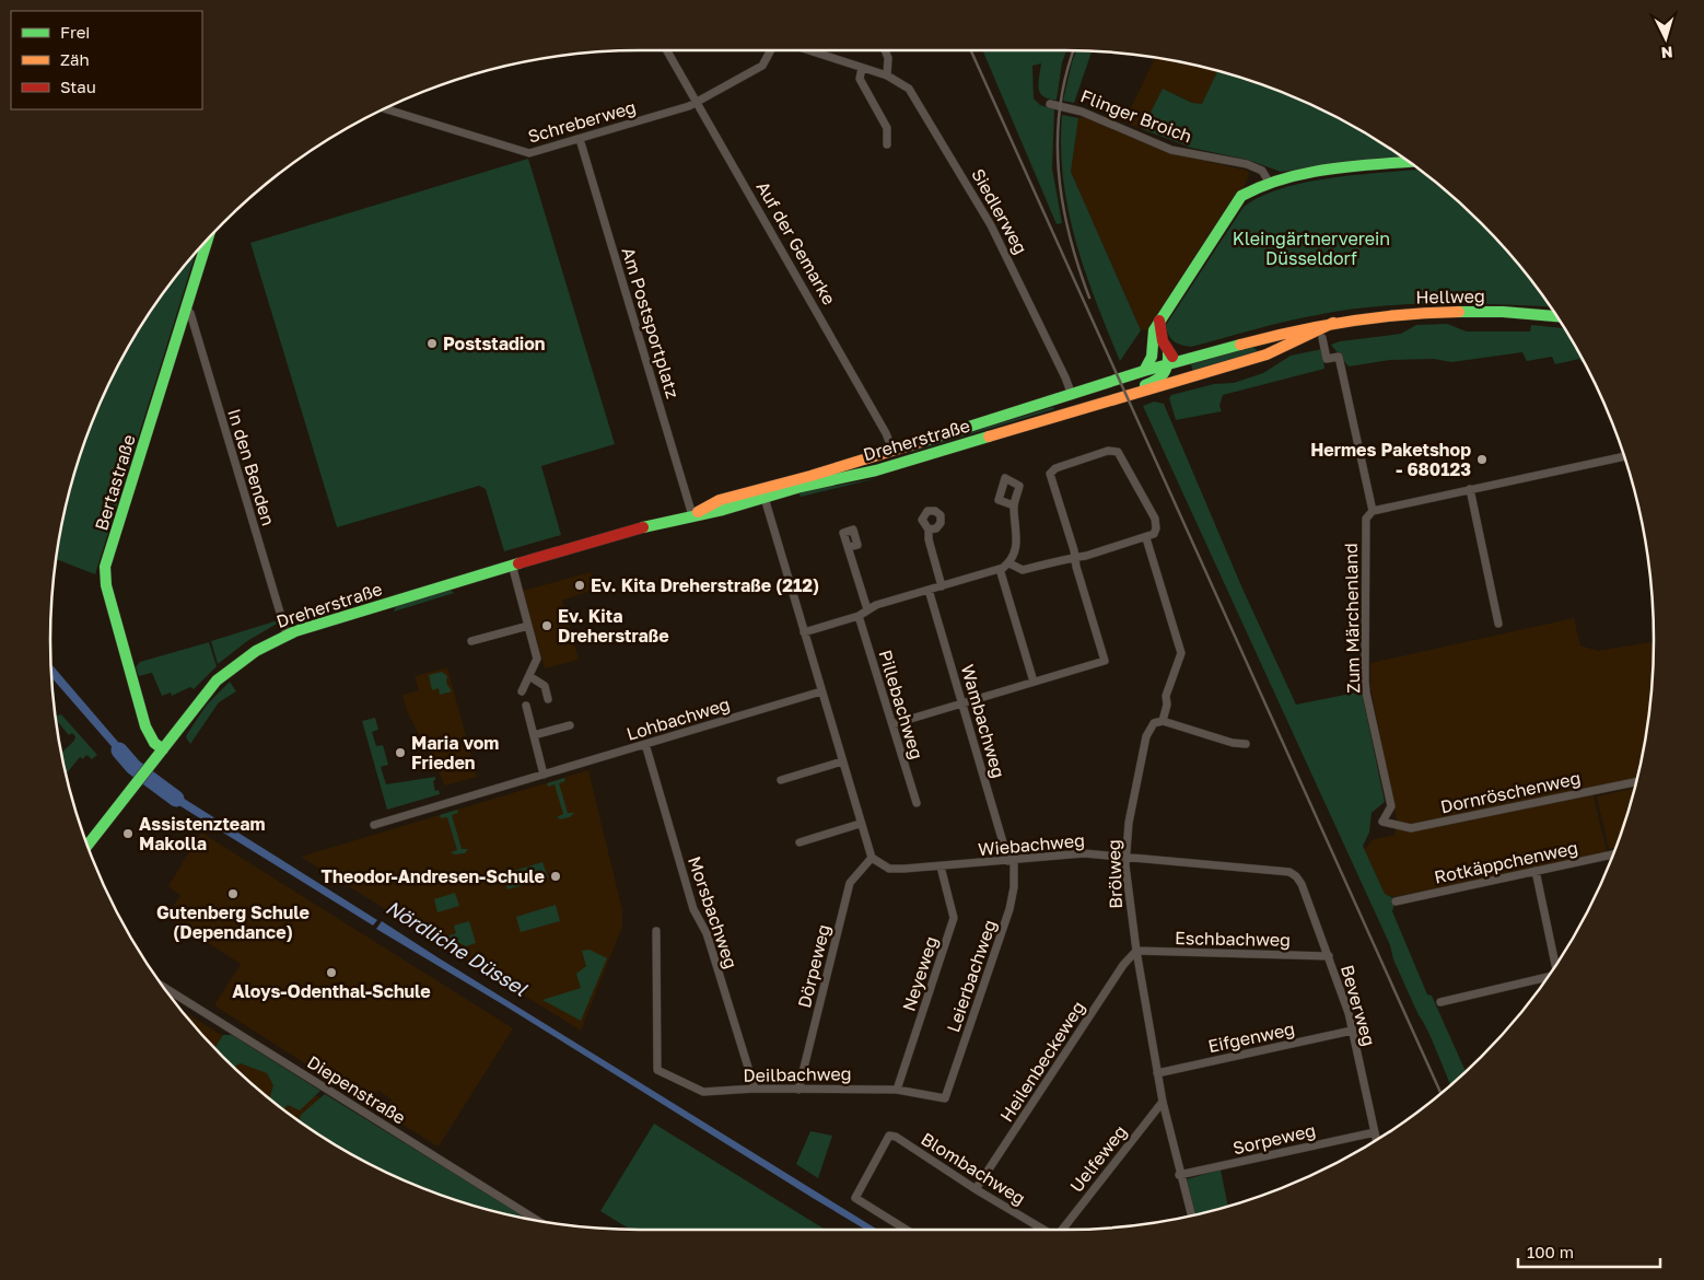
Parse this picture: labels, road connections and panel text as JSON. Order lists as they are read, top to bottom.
{
  "streets": {
    "main road": [
      "Siedlerweg",
      "Auf der Gemarke",
      "Hellweg",
      "Dreherstraße",
      "Bertastraße"
    ],
    "street": [
      "Flinger Broich",
      "Schreberweg",
      "Am Postsportplatz",
      "In den Benden",
      "Zum Märchenland",
      "Pillebachweg",
      "Lohbachweg",
      "Wambachweg",
      "Dornröschenweg",
      "Wiebachweg",
      "Rotkäppchenweg",
      "Brölweg",
      "Morsbachweg",
      "Eschbachweg",
      "Dörpeweg",
      "Neyeweg",
      "Leierbachweg",
      "Beverweg",
      "Eifgenweg",
      "Heilenbeckeweg",
      "Deilbachweg",
      "Diepenstraße",
      "Sorpeweg",
      "Uelfeweg",
      "Blombachweg"
    ]
  },
  "crossings": [
    ["Schreberweg", "Auf der Gemarke"],
    ["Schreberweg", "Am Postsportplatz"],
    ["Siedlerweg", "Hellweg"],
    ["Siedlerweg", "Dreherstraße"],
    ["Auf der Gemarke", "Dreherstraße"],
    ["Hellweg", "Dreherstraße"],
    ["Am Postsportplatz", "Dreherstraße"],
    ["Dreherstraße", "In den Benden"],
    ["Dreherstraße", "Bertastraße"],
    ["In den Benden", "Bertastraße"],
    ["Zum Märchenland", "Dornröschenweg"],
    ["Lohbachweg", "Morsbachweg"],
    ["Wambachweg", "Wiebachweg"],
    ["Wambachweg", "Leierbachweg"],
    ["Wiebachweg", "Brölweg"],
    ["Wiebachweg", "Dörpeweg"],
    ["Wiebachweg", "Neyeweg"],
    ["Wiebachweg", "Leierbachweg"],
    ["Wiebachweg", "Beverweg"],
    ["Brölweg", "Eschbachweg"],
    ["Brölweg", "Eifgenweg"],
    ["Brölweg", "Heilenbeckeweg"],
    ["Brölweg", "Sorpeweg"],
    ["Brölweg", "Uelfeweg"],
    ["Morsbachweg", "Deilbachweg"],
    ["Eschbachweg", "Beverweg"],
    ["Eschbachweg", "Heilenbeckeweg"],
    ["Dörpeweg", "Deilbachweg"],
    ["Neyeweg", "Deilbachweg"],
    ["Leierbachweg", "Deilbachweg"],
    ["Beverweg", "Eifgenweg"],
    ["Beverweg", "Sorpeweg"],
    ["Heilenbeckeweg", "Blombachweg"]
  ],
  "water": ["Nördliche Düssel"],
  "parks": ["Kleingärtnerverein Düsseldorf"],
  "places": [
    "Poststadion",
    "Hermes Paketshop - 680123",
    "Ev. Kita Dreherstraße (212)",
    "Ev. Kita Dreherstraße",
    "Maria vom Frieden",
    "Assistenzteam Makolla",
    "Theodor-Andresen-Schule",
    "Gutenberg Schule (Dependance)",
    "Aloys-Odenthal-Schule"
  ],
  "legend": ["Frei", "Zäh", "Stau"],
  "scale_bar": "100 m",
  "north": "bottom"
}
